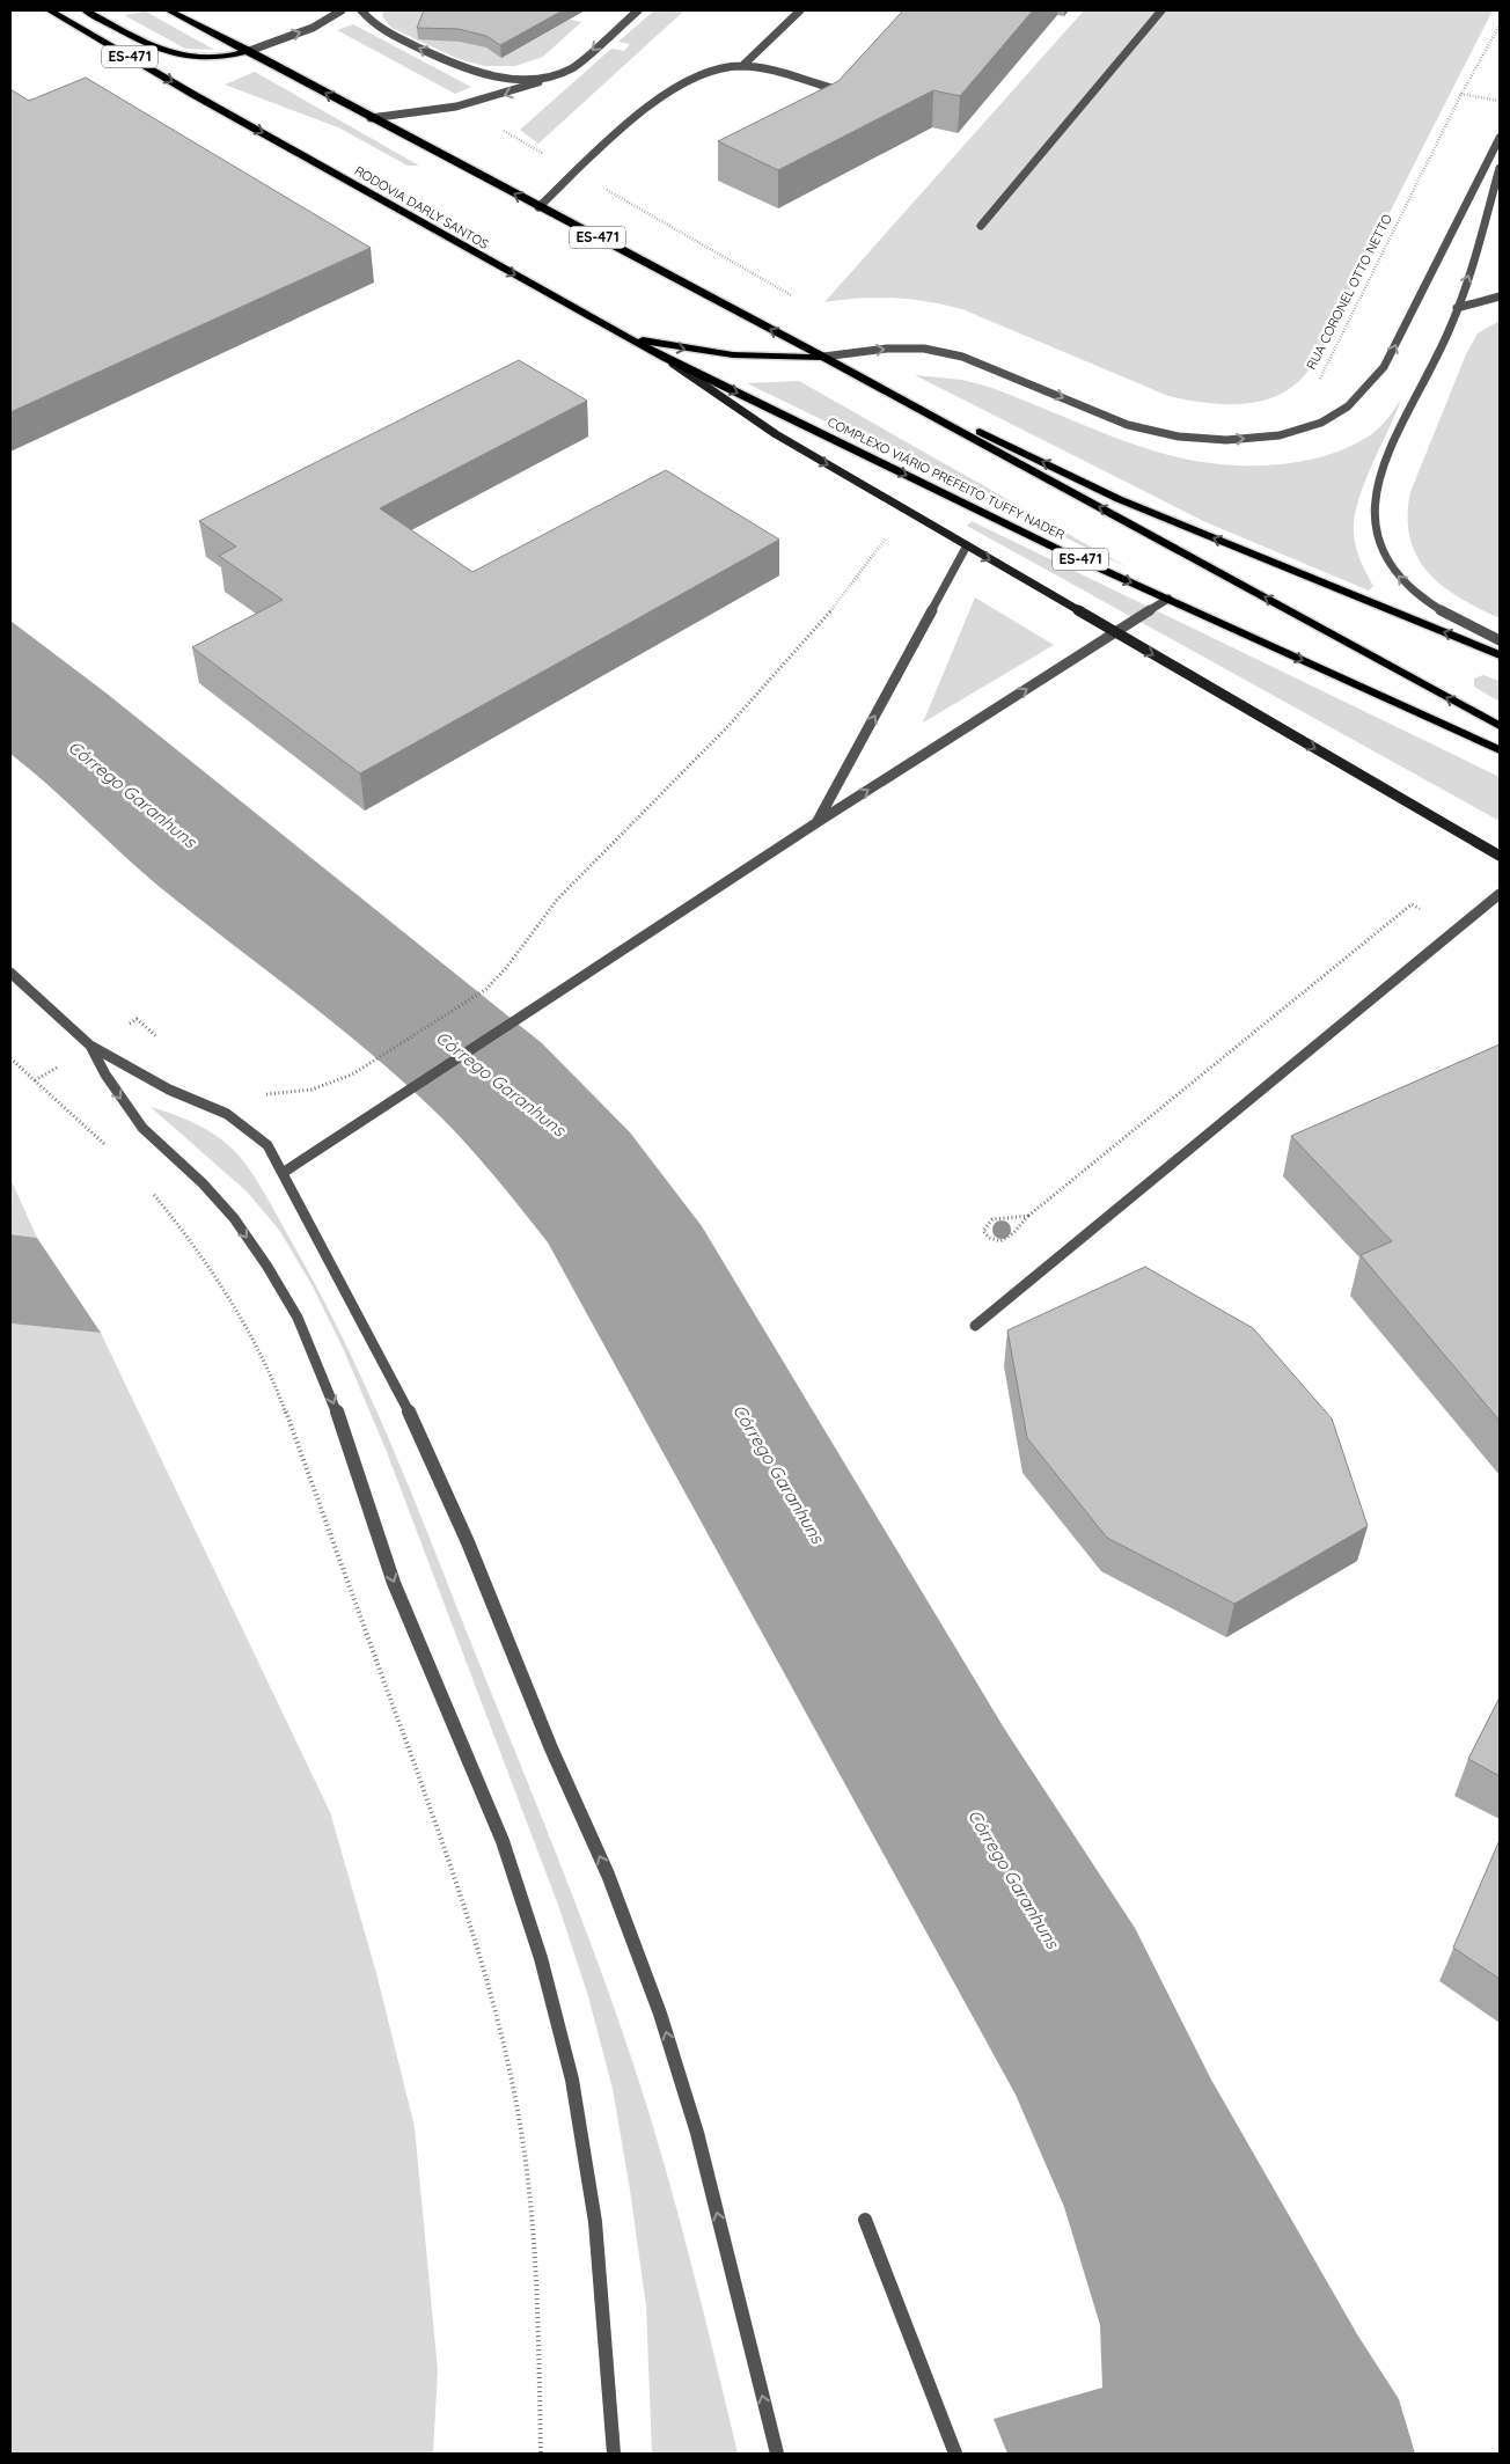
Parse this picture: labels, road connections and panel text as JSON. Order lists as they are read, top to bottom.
{
  "streets": {
    "main road": ["ES-471", "RODOVIA DARLY SANTOS", "COMPLEXO VIÁRIO PREFEITO TUFFY NADER"],
    "path": ["RUA CORONEL OTTO NETTO"]
  },
  "crossings": [
    ["RODOVIA DARLY SANTOS", "COMPLEXO VIÁRIO PREFEITO TUFFY NADER"]
  ],
  "water": ["Córrego Garanhuns"]
}
